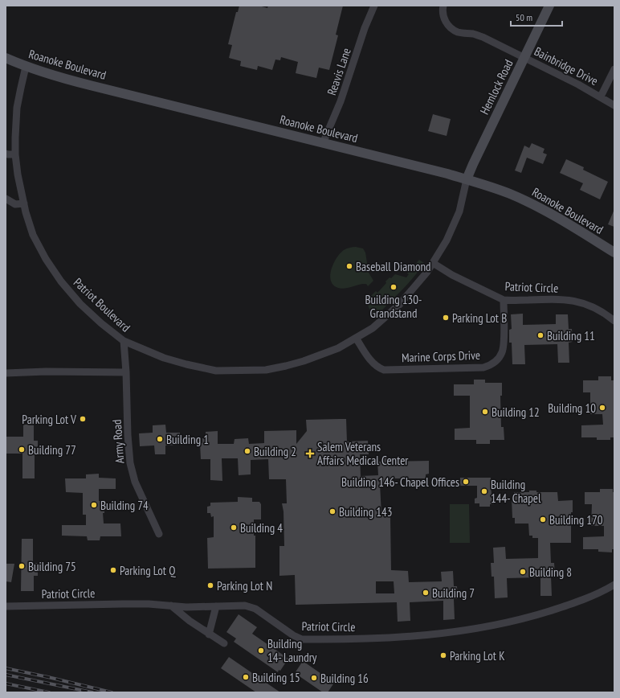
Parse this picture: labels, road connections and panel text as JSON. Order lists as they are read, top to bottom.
{
  "streets": {
    "main road": ["Roanoke Boulevard", "Hemlock Road"],
    "street": [
      "Bainbridge Drive",
      "Reavis Lane",
      "Patriot Circle",
      "Patriot Boulevard",
      "Marine Corps Drive",
      "Army Road"
    ]
  },
  "crossings": [
    ["Roanoke Boulevard", "Reavis Lane"],
    ["Roanoke Boulevard", "Hemlock Road"],
    ["Roanoke Boulevard", "Patriot Boulevard"],
    ["Bainbridge Drive", "Hemlock Road"],
    ["Hemlock Road", "Patriot Boulevard"],
    ["Patriot Circle", "Patriot Boulevard"],
    ["Patriot Circle", "Marine Corps Drive"],
    ["Patriot Boulevard", "Marine Corps Drive"],
    ["Patriot Boulevard", "Army Road"]
  ],
  "places": {
    "other": [
      "Baseball Diamond",
      "Building 130- Grandstand",
      "Parking Lot B",
      "Building 11",
      "Building 10",
      "Building 12",
      "Parking Lot V",
      "Building 1",
      "Building 77",
      "Building 2",
      "Building 146- Chapel Offices",
      "Building 144- Chapel",
      "Building 74",
      "Building 143",
      "Building 170",
      "Building 4",
      "Building 75",
      "Parking Lot Q",
      "Building 8",
      "Parking Lot N",
      "Building 7",
      "Building 14- Laundry",
      "Parking Lot K",
      "Building 15",
      "Building 16"
    ],
    "health": ["Salem Veterans Affairs Medical Center"]
  },
  "scale_bar": "50 m"
}
